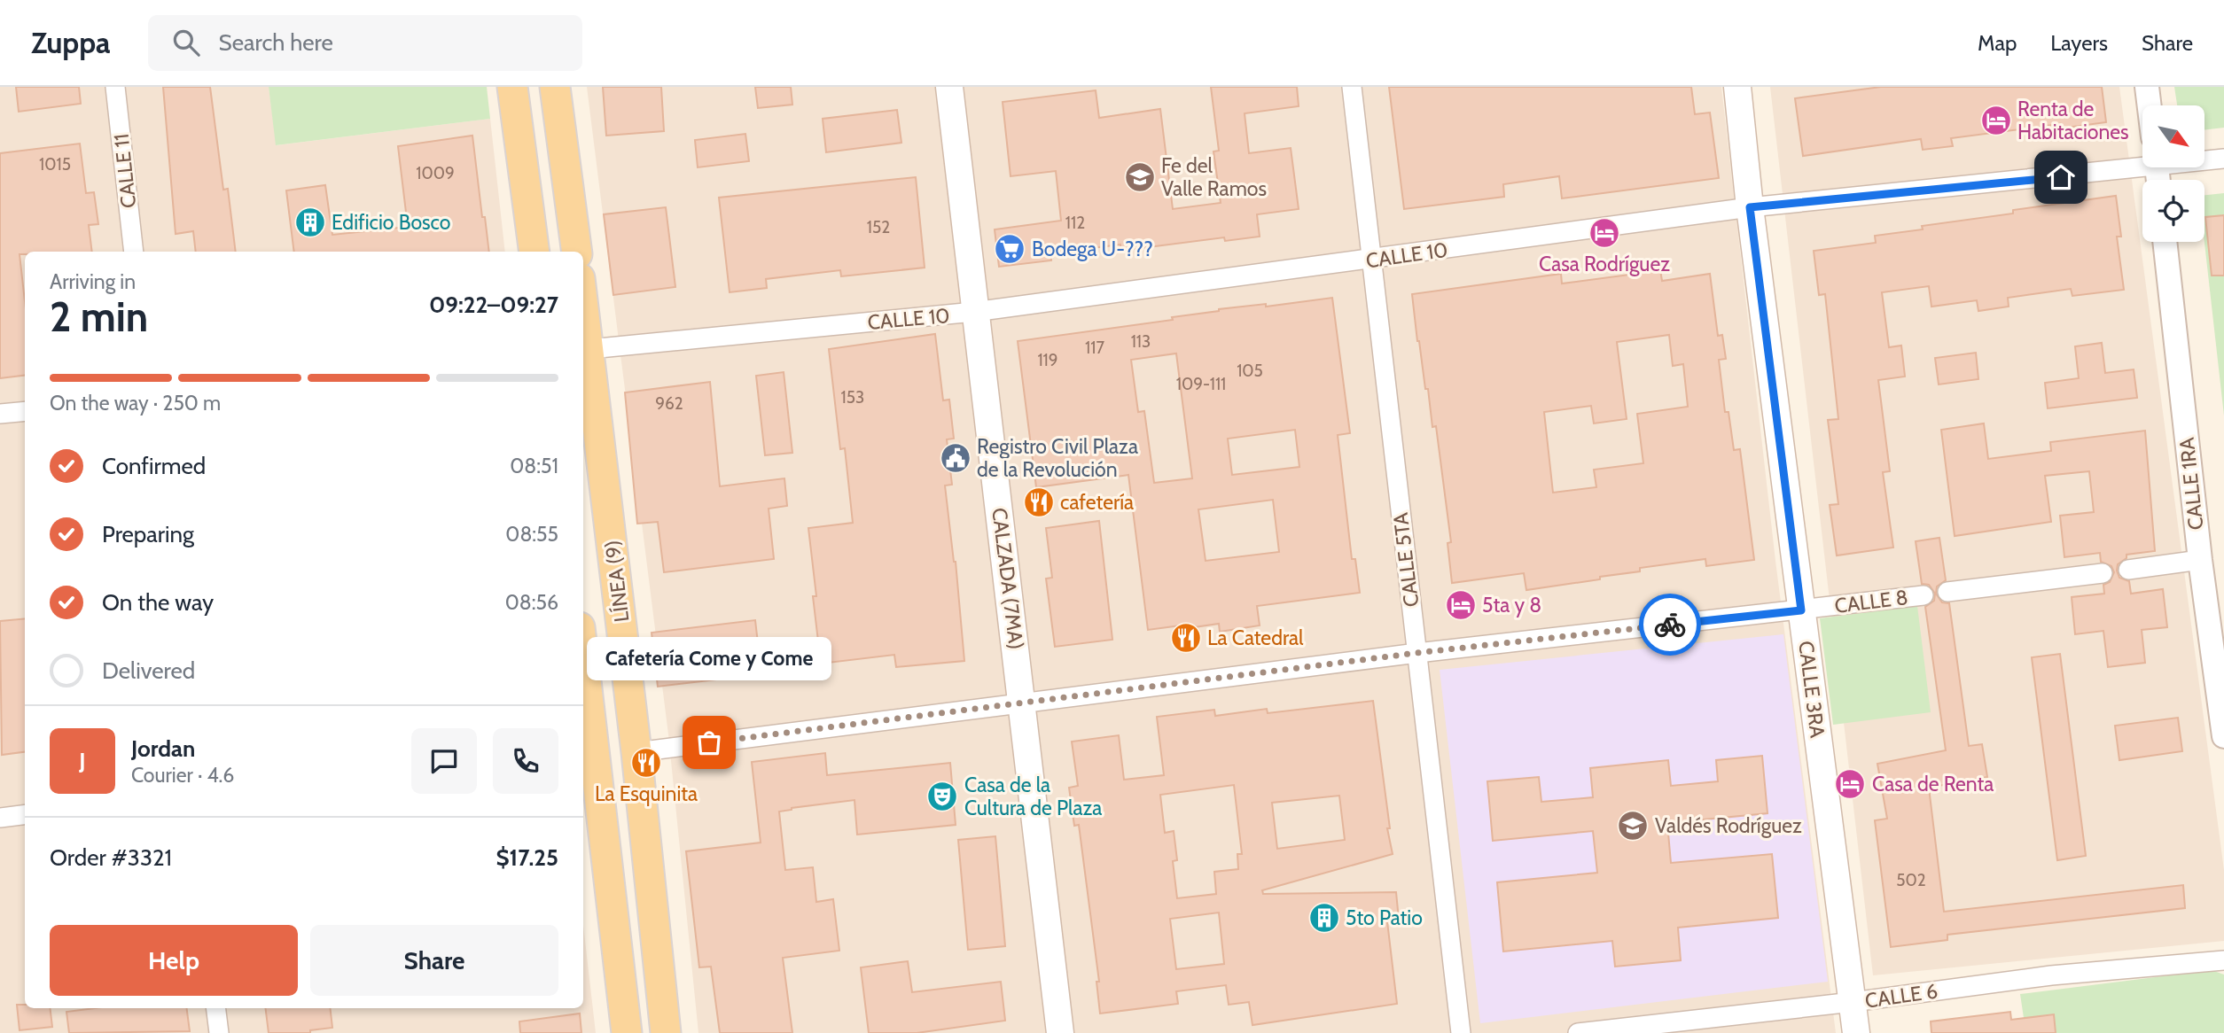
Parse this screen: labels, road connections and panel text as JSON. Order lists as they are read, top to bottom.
{
  "streets": {
    "main road": ["CALZADA (7MA)", "LÍNEA (9)", "CALLE 3RA"],
    "street": [
      "CALLE 11",
      "CALLE 10",
      "CALLE 1RA",
      "CALLE 5TA",
      "CALLE 8",
      "CALLE 6"
    ]
  },
  "crossings": [
    ["CALLE 10", "CALLE 5TA"],
    ["CALLE 10", "CALZADA (7MA)"],
    ["CALLE 10", "LÍNEA (9)"],
    ["CALLE 10", "CALLE 3RA"],
    ["CALLE 5TA", "CALLE 8"],
    ["CALZADA (7MA)", "CALLE 8"],
    ["LÍNEA (9)", "CALLE 8"],
    ["CALLE 8", "CALLE 3RA"],
    ["CALLE 3RA", "CALLE 6"]
  ],
  "places": {
    "hotel": [
      "Renta de Habitaciones",
      "Casa Rodríguez",
      "5ta y 8",
      "Casa de Renta"
    ],
    "school or university": ["Fe del Valle Ramos", "Valdés Rodríguez"],
    "building": ["Edificio Bosco", "5to Patio"],
    "supermarket": ["Bodega U-???"],
    "public building": ["Registro Civil Plaza de la Revolución"],
    "restaurant": ["cafetería", "La Catedral", "La Esquinita"],
    "other": ["Cafetería Come y Come"],
    "theatre": ["Casa de la Cultura de Plaza"]
  },
  "house_numbers": [
    "1015",
    "1009",
    "112",
    "152",
    "113",
    "117",
    "119",
    "105",
    "109-111",
    "153",
    "962",
    "502"
  ],
  "north": "bottom right",
  "page": {
    "header": "Zuppa",
    "search": "Search here",
    "nav": ["Map", "Layers", "Share"],
    "heading": ["2 min", "Arriving in", "09:22–09:27"],
    "panel": [
      "Jordan",
      "Courier · 4.6",
      "Order #3321",
      "$17.25"
    ],
    "bar": "On the way · 250 m",
    "list": [
      ["Confirmed", "08:51"],
      ["Preparing", "08:55"],
      ["On the way", "08:56"],
      "Delivered"
    ],
    "bubble": "Cafetería Come y Come",
    "round": "J",
    "buttons": ["Help", "Share"]
  }
}
